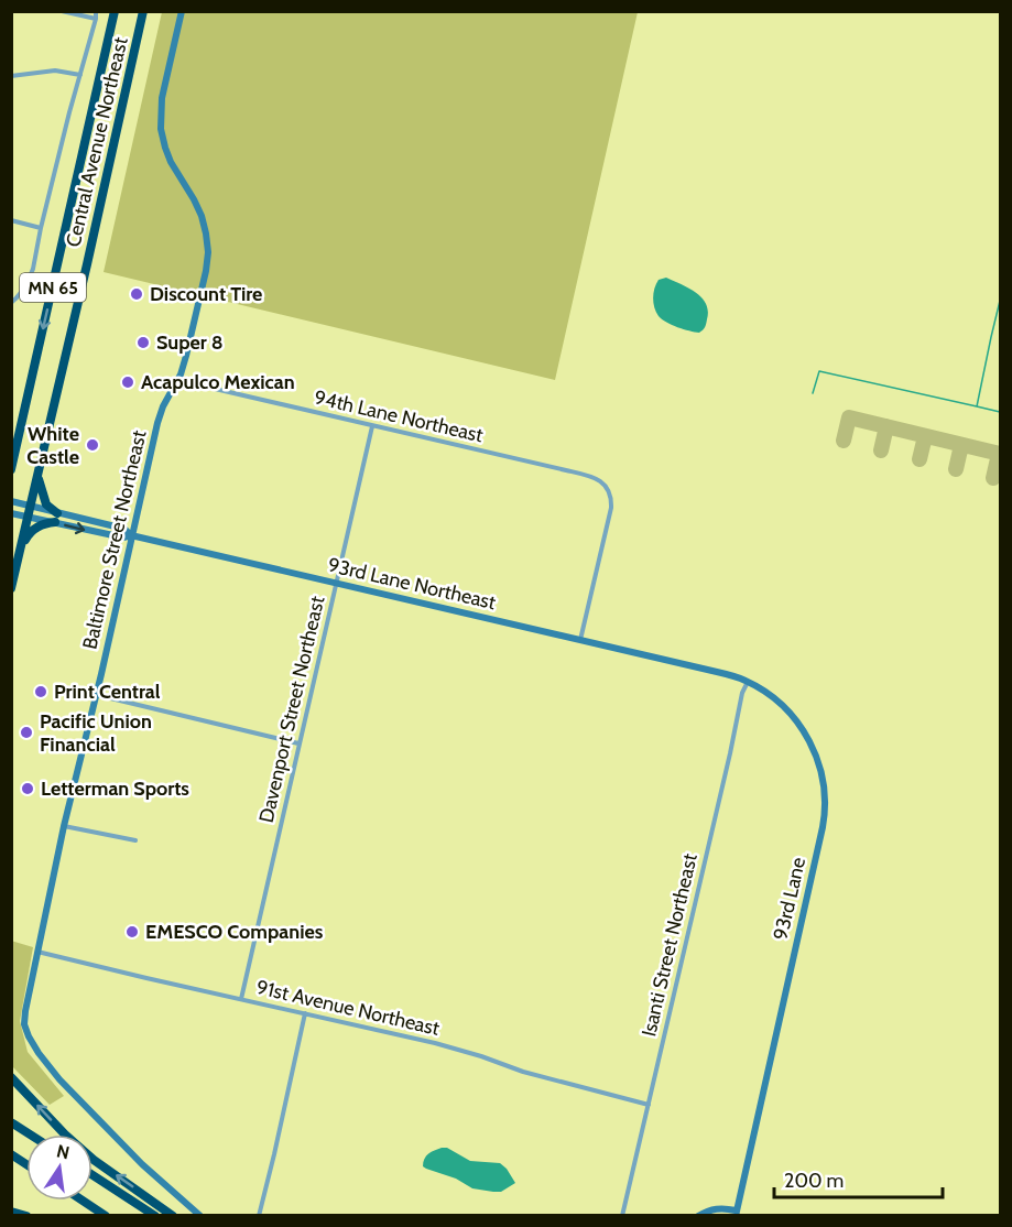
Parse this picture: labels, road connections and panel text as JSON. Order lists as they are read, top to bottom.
{
  "streets": {
    "highway": ["Central Avenue Northeast", "MN 65"],
    "street": [
      "94th Lane Northeast",
      "Baltimore Street Northeast",
      "93rd Lane Northeast",
      "Davenport Street Northeast",
      "93rd Lane",
      "Isanti Street Northeast",
      "91st Avenue Northeast"
    ]
  },
  "crossings": [
    ["Central Avenue Northeast", "93rd Lane Northeast"],
    ["94th Lane Northeast", "Baltimore Street Northeast"],
    ["94th Lane Northeast", "93rd Lane Northeast"],
    ["94th Lane Northeast", "Davenport Street Northeast"],
    ["Baltimore Street Northeast", "93rd Lane Northeast"],
    ["Baltimore Street Northeast", "91st Avenue Northeast"],
    ["93rd Lane Northeast", "Davenport Street Northeast"],
    ["93rd Lane Northeast", "93rd Lane"],
    ["Davenport Street Northeast", "91st Avenue Northeast"],
    ["93rd Lane", "Isanti Street Northeast"],
    ["Isanti Street Northeast", "91st Avenue Northeast"]
  ],
  "places": [
    "Discount Tire",
    "Super 8",
    "Acapulco Mexican",
    "White Castle",
    "Print Central",
    "Pacific Union Financial",
    "Letterman Sports",
    "EMESCO Companies"
  ],
  "scale_bar": "200 m",
  "north": "top"
}
